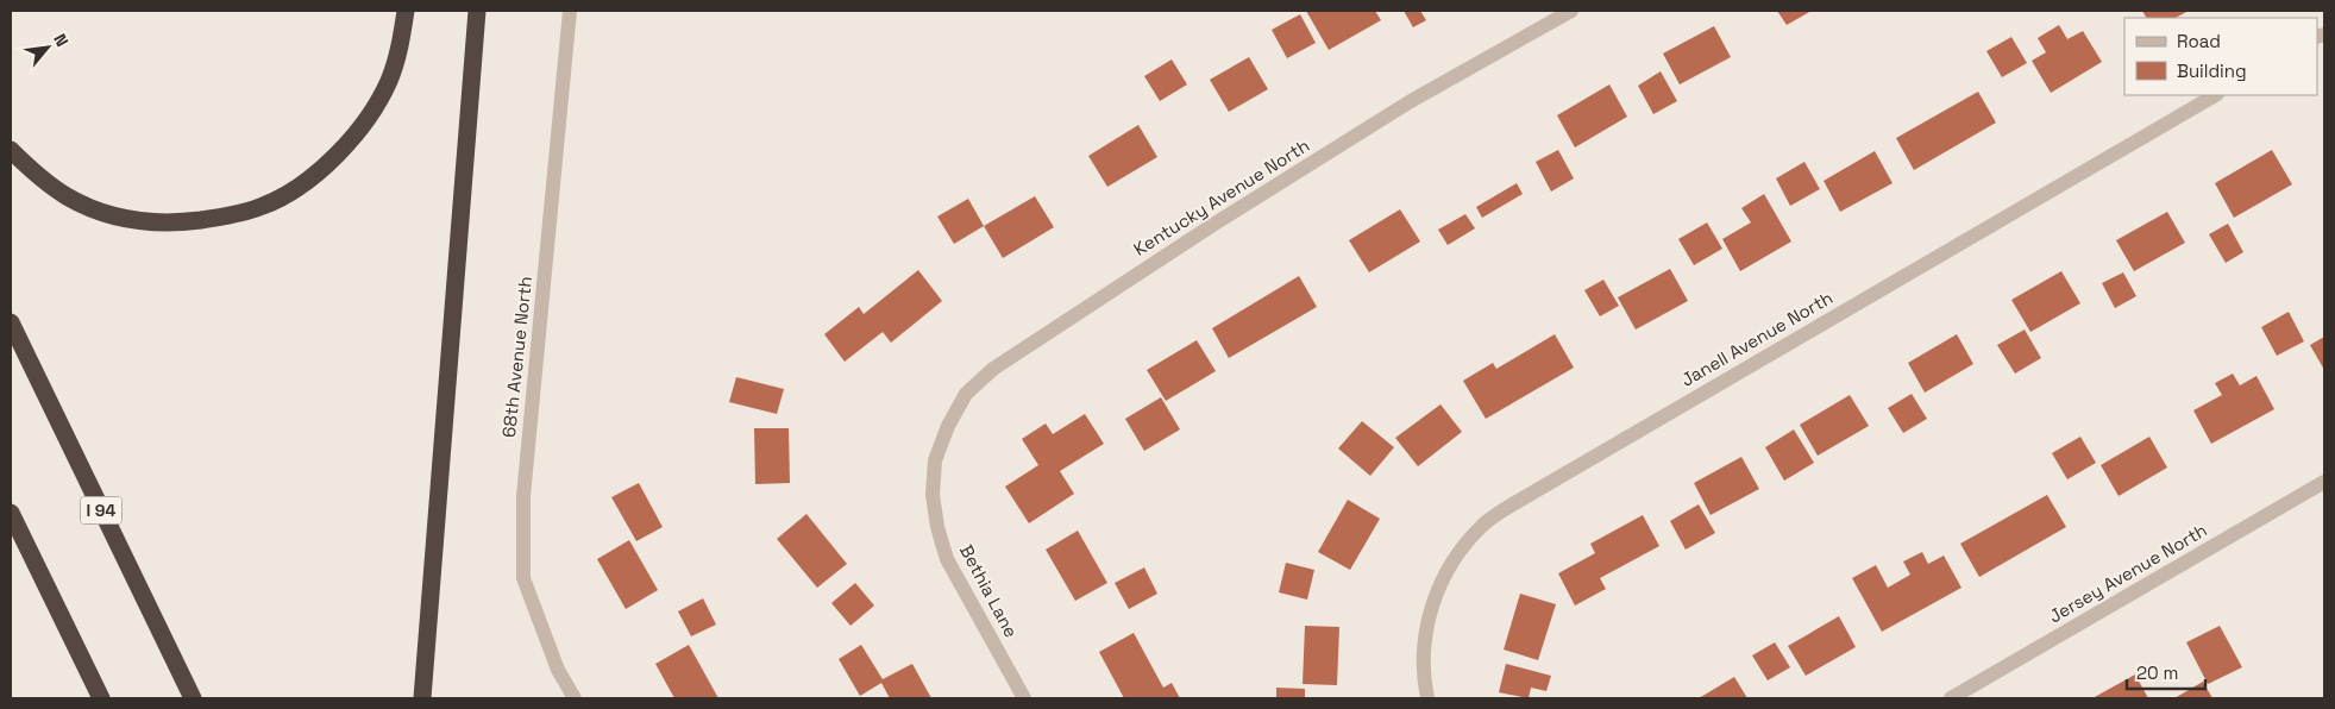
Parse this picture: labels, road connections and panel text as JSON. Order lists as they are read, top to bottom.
{
  "streets": {
    "highway": ["I 94"],
    "street": [
      "Kentucky Avenue North",
      "Janell Avenue North",
      "68th Avenue North",
      "Jersey Avenue North",
      "Bethia Lane"
    ]
  },
  "crossings": [
    ["Kentucky Avenue North", "Bethia Lane"]
  ],
  "legend": ["Road", "Building"],
  "scale_bar": "20 m",
  "north": "top right"
}
